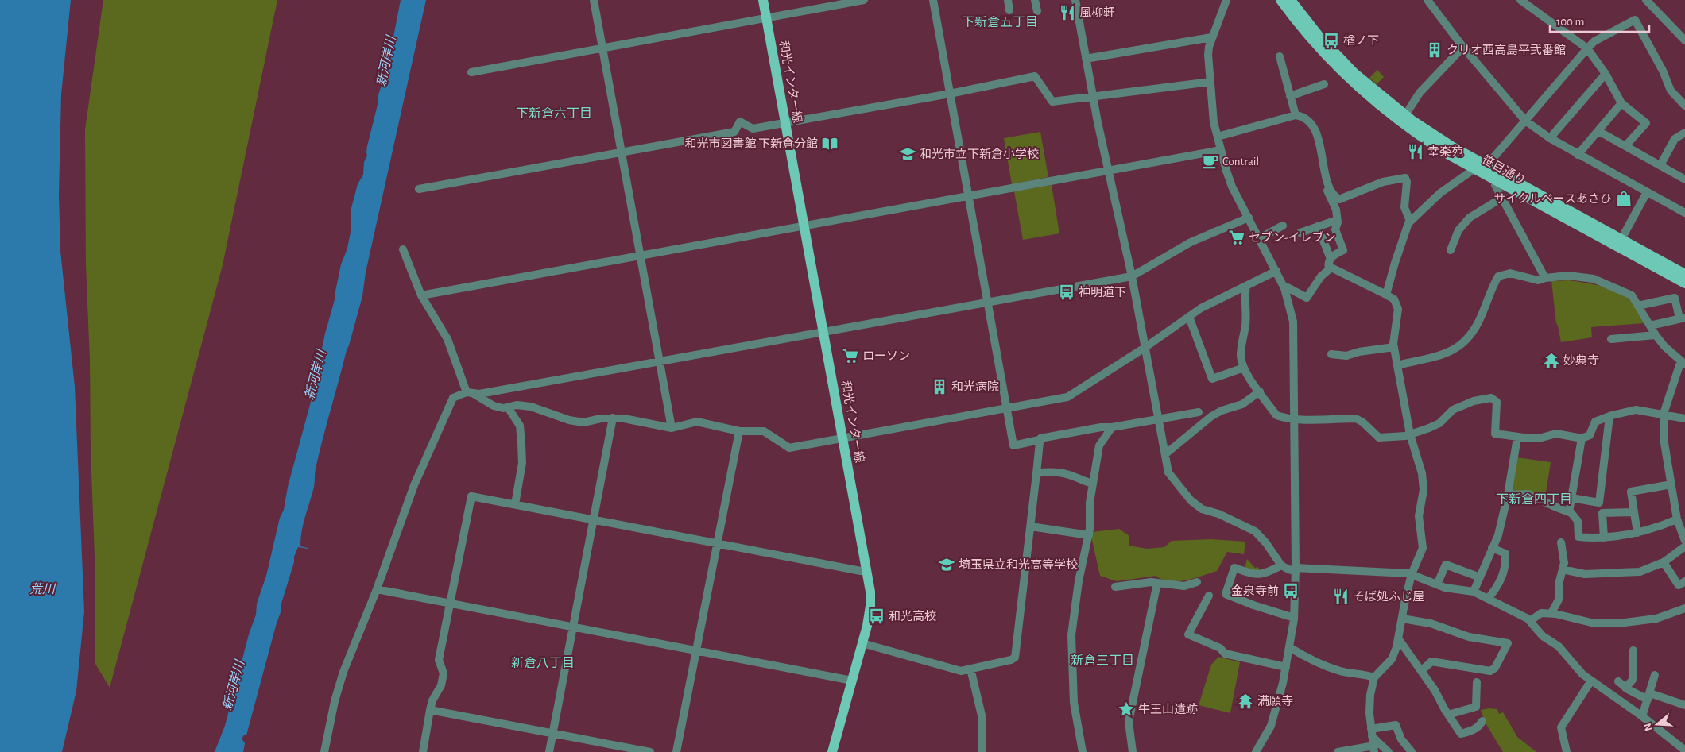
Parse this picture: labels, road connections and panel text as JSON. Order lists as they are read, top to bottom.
{
  "streets": {
    "main road": ["和光インター線", "笹目通り"]
  },
  "districts": [
    "下新倉五丁目",
    "下新倉六丁目",
    "下新倉四丁目",
    "新倉三丁目",
    "新倉八丁目"
  ],
  "water": ["新河岸川", "荒川"],
  "places": {
    "restaurant": ["風柳軒", "幸楽苑", "そば処ふじ屋"],
    "bus stop": [
      "楢ノ下",
      "神明道下",
      "金泉寺前",
      "和光高校"
    ],
    "building": ["クリオ西高島平弐番館", "和光病院"],
    "library": ["和光市図書館 下新倉分館"],
    "school or university": ["和光市立下新倉小学校", "埼玉県立和光高等学校"],
    "cafe": ["Contrail"],
    "shop": ["サイクルベースあさひ"],
    "supermarket": ["セブン-イレブン", "ローソン"],
    "temple": ["妙典寺", "満願寺"],
    "place": ["牛王山遺跡"]
  },
  "scale_bar": "100 m",
  "north": "left"
}
